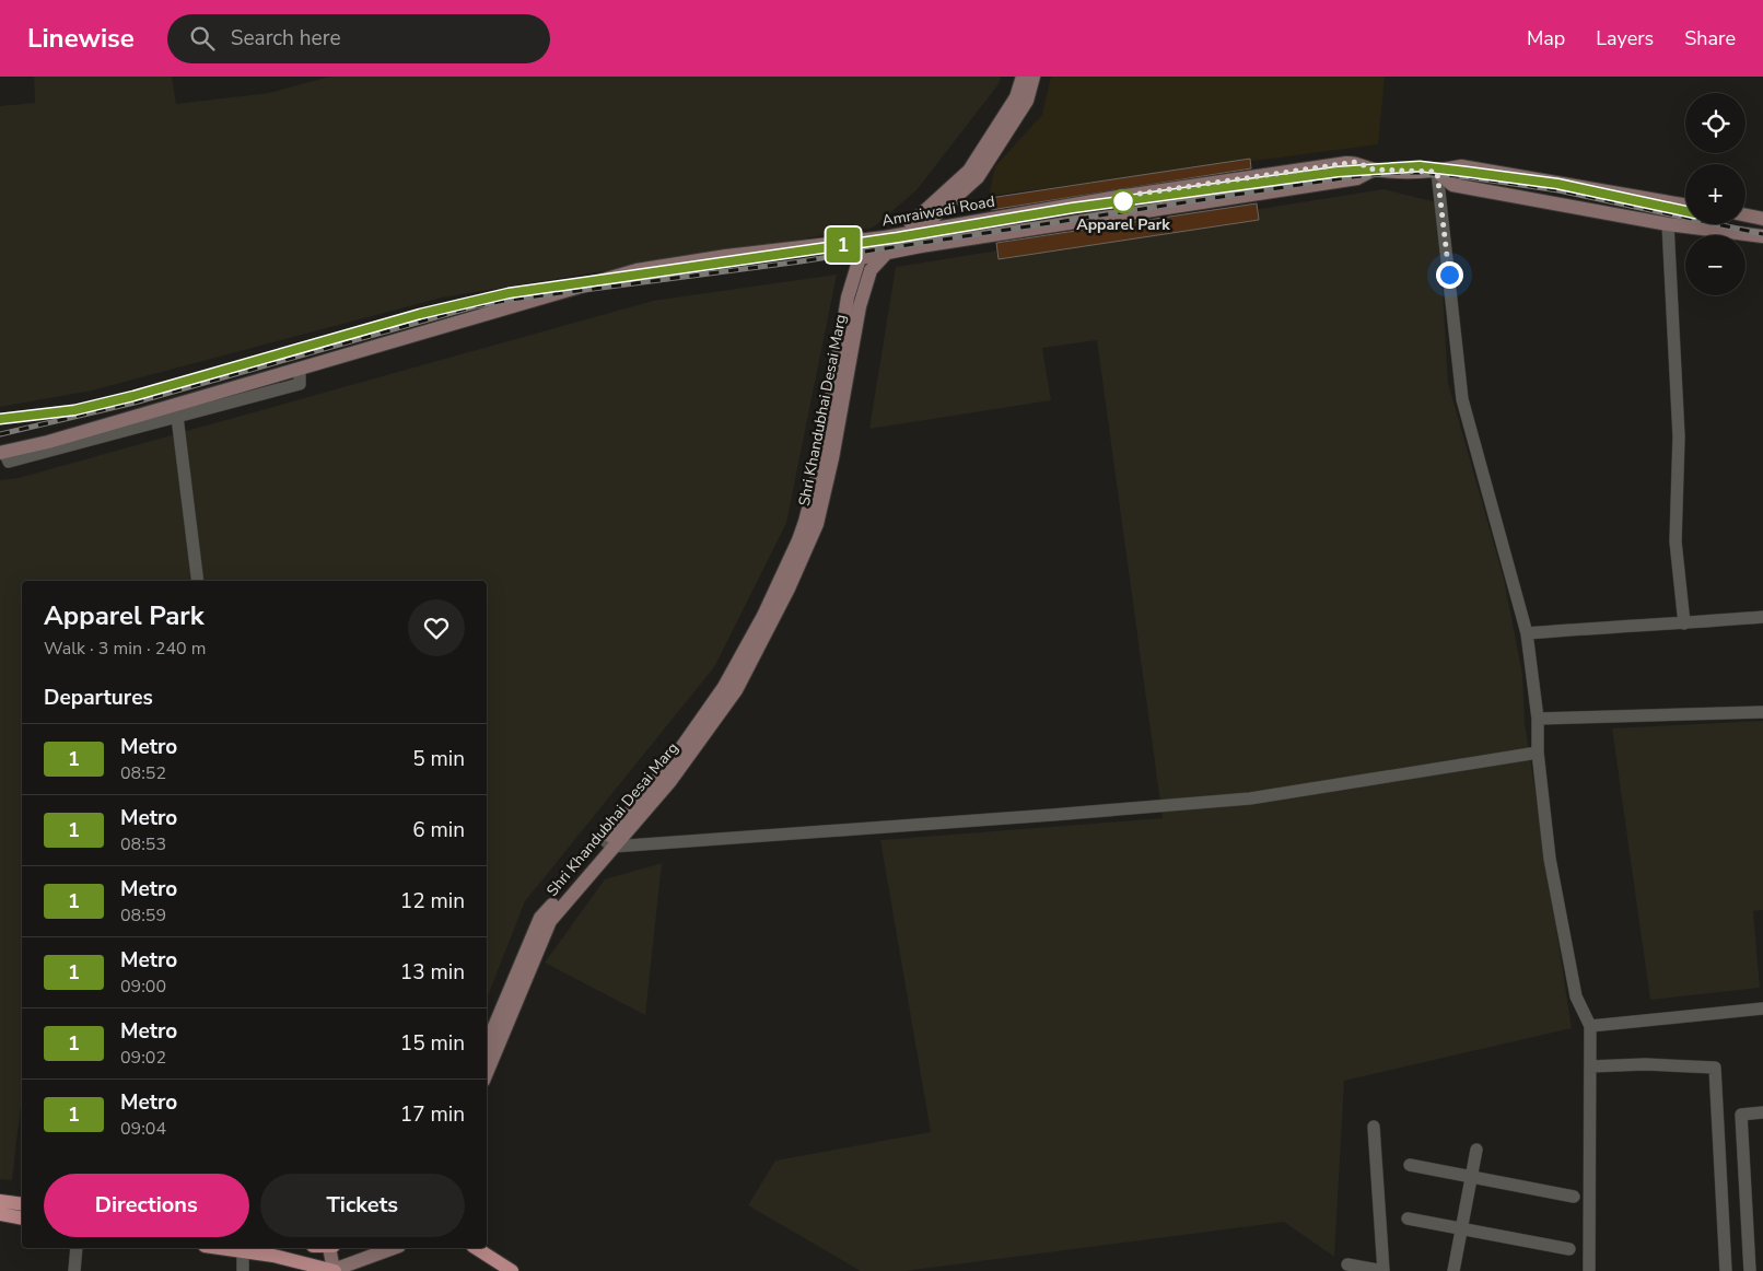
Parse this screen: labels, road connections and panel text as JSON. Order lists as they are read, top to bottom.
{
  "streets": {
    "main road": ["Amraiwadi Road", "Shri Khandubhai Desai Marg"]
  },
  "crossings": [
    ["Amraiwadi Road", "Shri Khandubhai Desai Marg"]
  ],
  "places": ["Apparel Park"],
  "lines": ["metro line 1"],
  "page": {
    "header": "Linewise",
    "search": "Search here",
    "nav": ["Map", "Layers", "Share"],
    "on_map": "1",
    "map_buttons": ["+", "−"],
    "heading": [
      ["Apparel Park", "Walk · 3 min · 240 m"],
      "Departures"
    ],
    "list": [
      {
        "mark": "1",
        "name": "Metro",
        "note": "08:52",
        "value": "5 min"
      },
      {
        "mark": "1",
        "name": "Metro",
        "note": "08:53",
        "value": "6 min"
      },
      {
        "mark": "1",
        "name": "Metro",
        "note": "08:59",
        "value": "12 min"
      },
      {
        "mark": "1",
        "name": "Metro",
        "note": "09:00",
        "value": "13 min"
      },
      {
        "mark": "1",
        "name": "Metro",
        "note": "09:02",
        "value": "15 min"
      },
      {
        "mark": "1",
        "name": "Metro",
        "note": "09:04",
        "value": "17 min"
      }
    ],
    "buttons": ["Directions", "Tickets"]
  }
}
